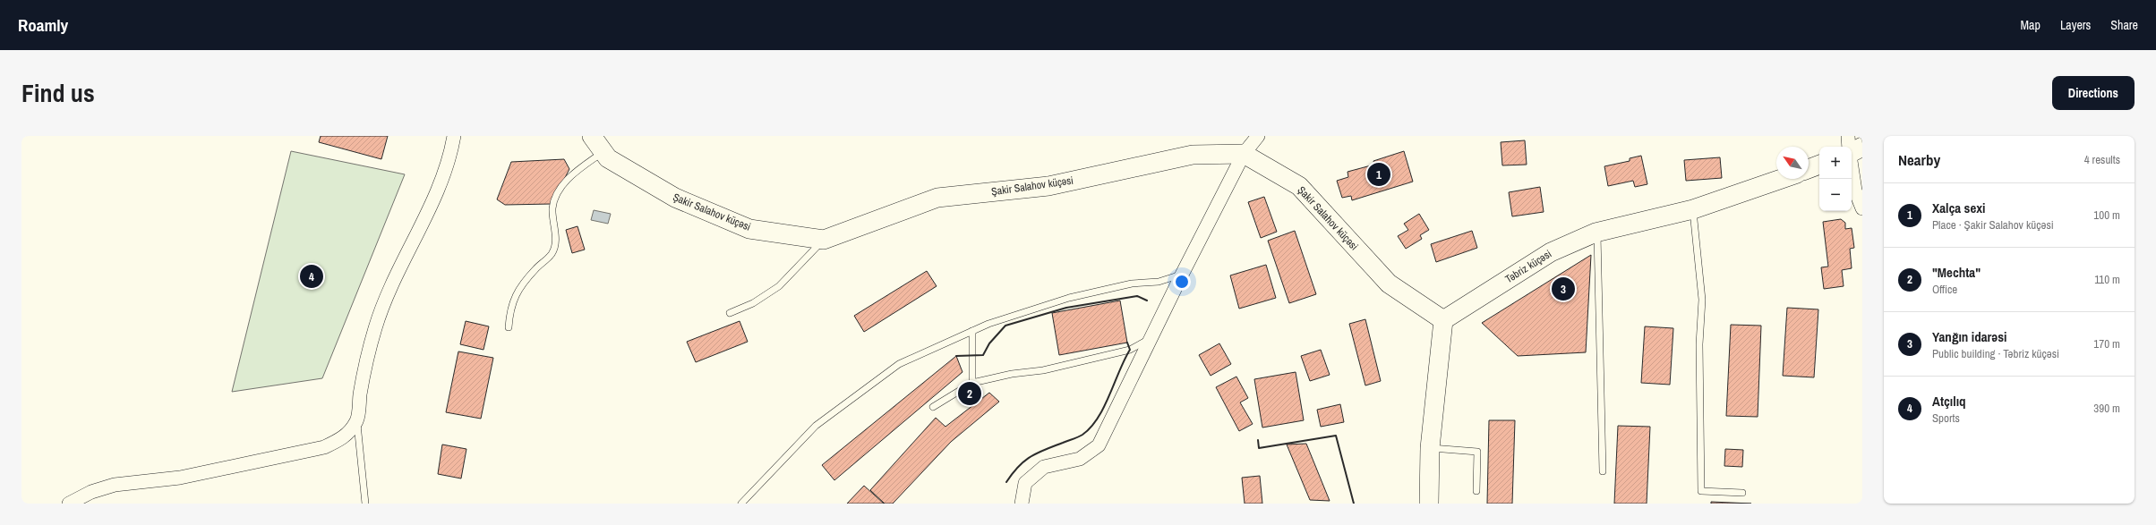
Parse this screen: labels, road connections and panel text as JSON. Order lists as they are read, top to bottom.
{
  "streets": {
    "street": ["Şakir Salahov küçəsi", "Təbriz küçəsi"]
  },
  "crossings": [
    ["Şakir Salahov küçəsi", "Təbriz küçəsi"]
  ],
  "north": "top left",
  "page": {
    "header": "Roamly",
    "nav": ["Map", "Layers", "Share"],
    "title": "Find us",
    "buttons": "Directions",
    "heading": ["Nearby", "4 results"],
    "map_buttons": ["+", "−"],
    "pins": [
      "1",
      "4",
      "3",
      "2"
    ],
    "list": [
      {
        "mark": "1",
        "name": "Xalça sexi",
        "note": "Place · Şakir Salahov küçəsi",
        "value": "100 m"
      },
      {
        "mark": "2",
        "name": "\"Mechta\"",
        "note": "Office",
        "value": "110 m"
      },
      {
        "mark": "3",
        "name": "Yanğın idarəsi",
        "note": "Public building · Təbriz küçəsi",
        "value": "170 m"
      },
      {
        "mark": "4",
        "name": "Atçılıq",
        "note": "Sports",
        "value": "390 m"
      }
    ]
  }
}
